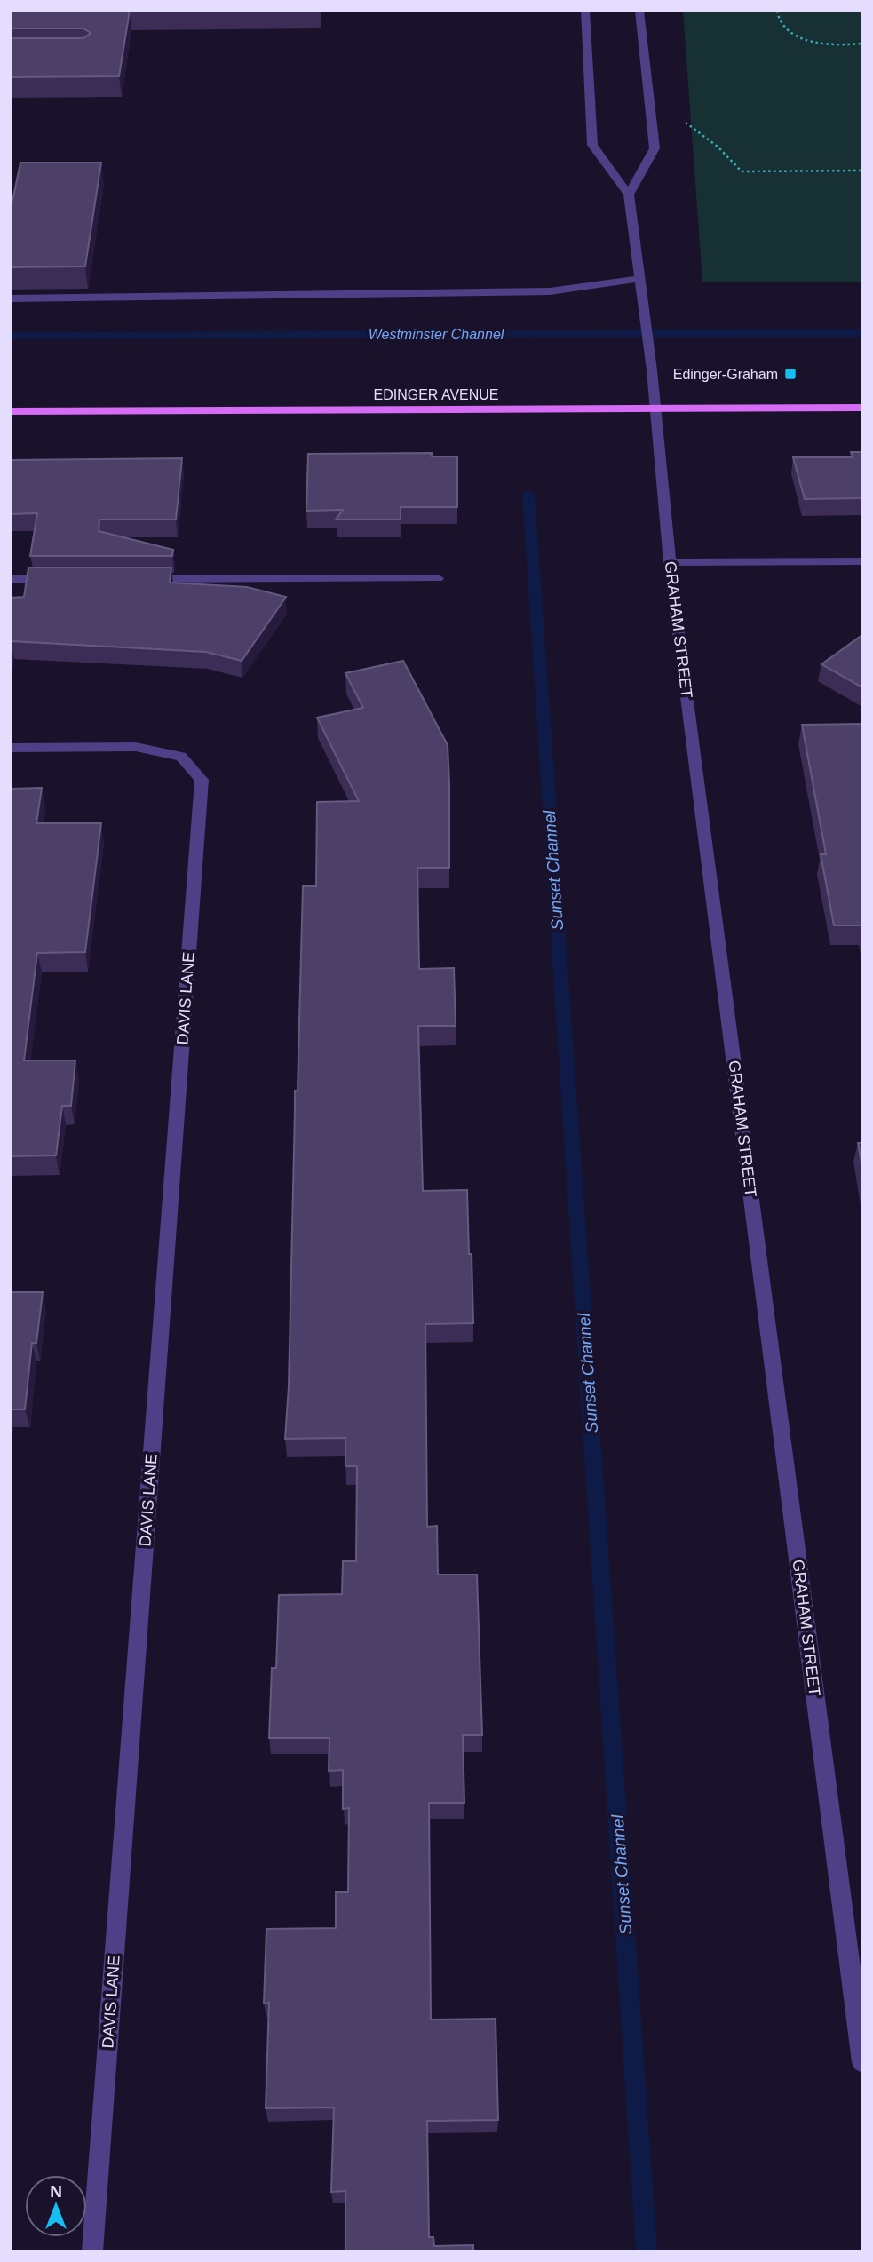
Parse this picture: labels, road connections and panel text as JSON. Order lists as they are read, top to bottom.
{
  "streets": {
    "main road": ["EDINGER AVENUE"],
    "street": ["GRAHAM STREET", "DAVIS LANE"]
  },
  "crossings": [
    ["EDINGER AVENUE", "GRAHAM STREET"]
  ],
  "water": ["Westminster Channel", "Sunset Channel"],
  "places": {
    "transit": ["Edinger-Graham"]
  },
  "north": "top"
}
